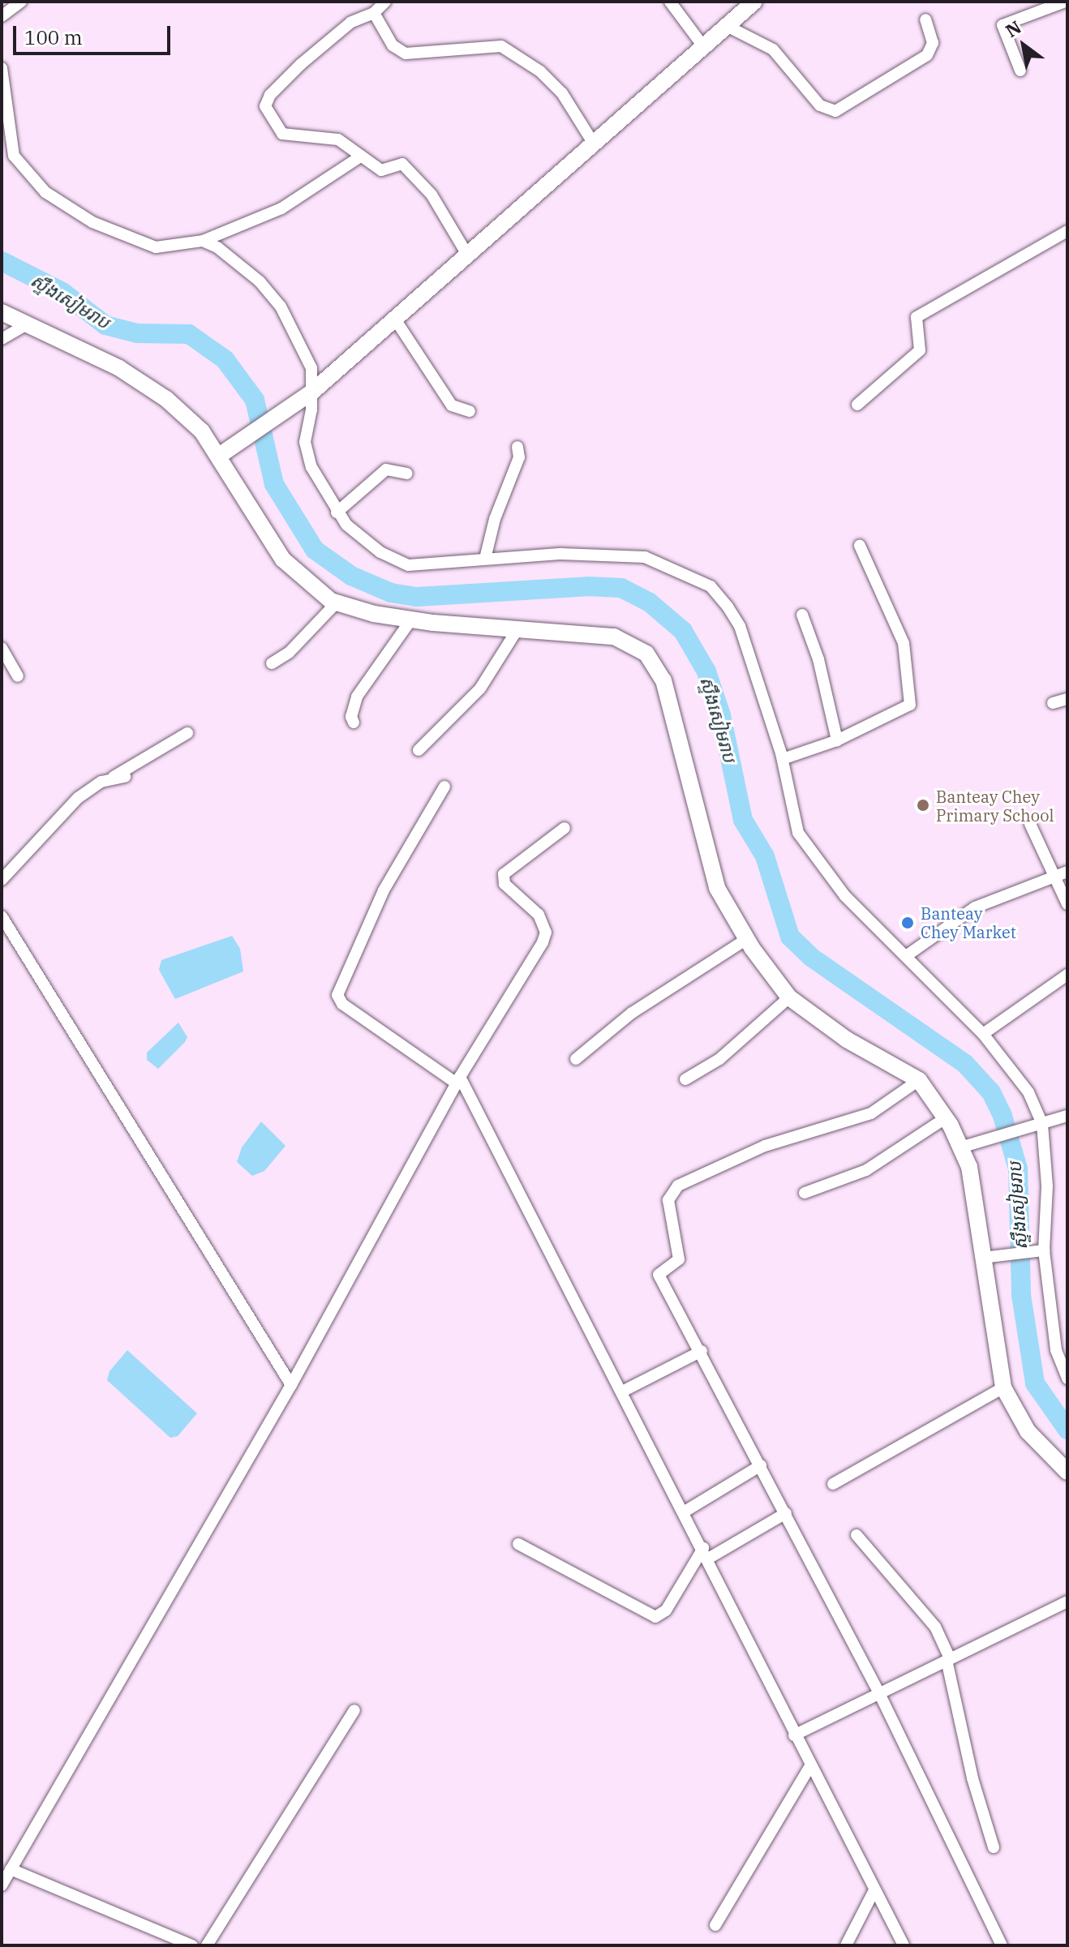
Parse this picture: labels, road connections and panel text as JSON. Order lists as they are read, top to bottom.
{
  "water": ["ស្ទឹងសៀមរាប"],
  "places": ["Banteay Chey Primary School", "Banteay Chey Market"],
  "scale_bar": "100 m",
  "north": "top left"
}
